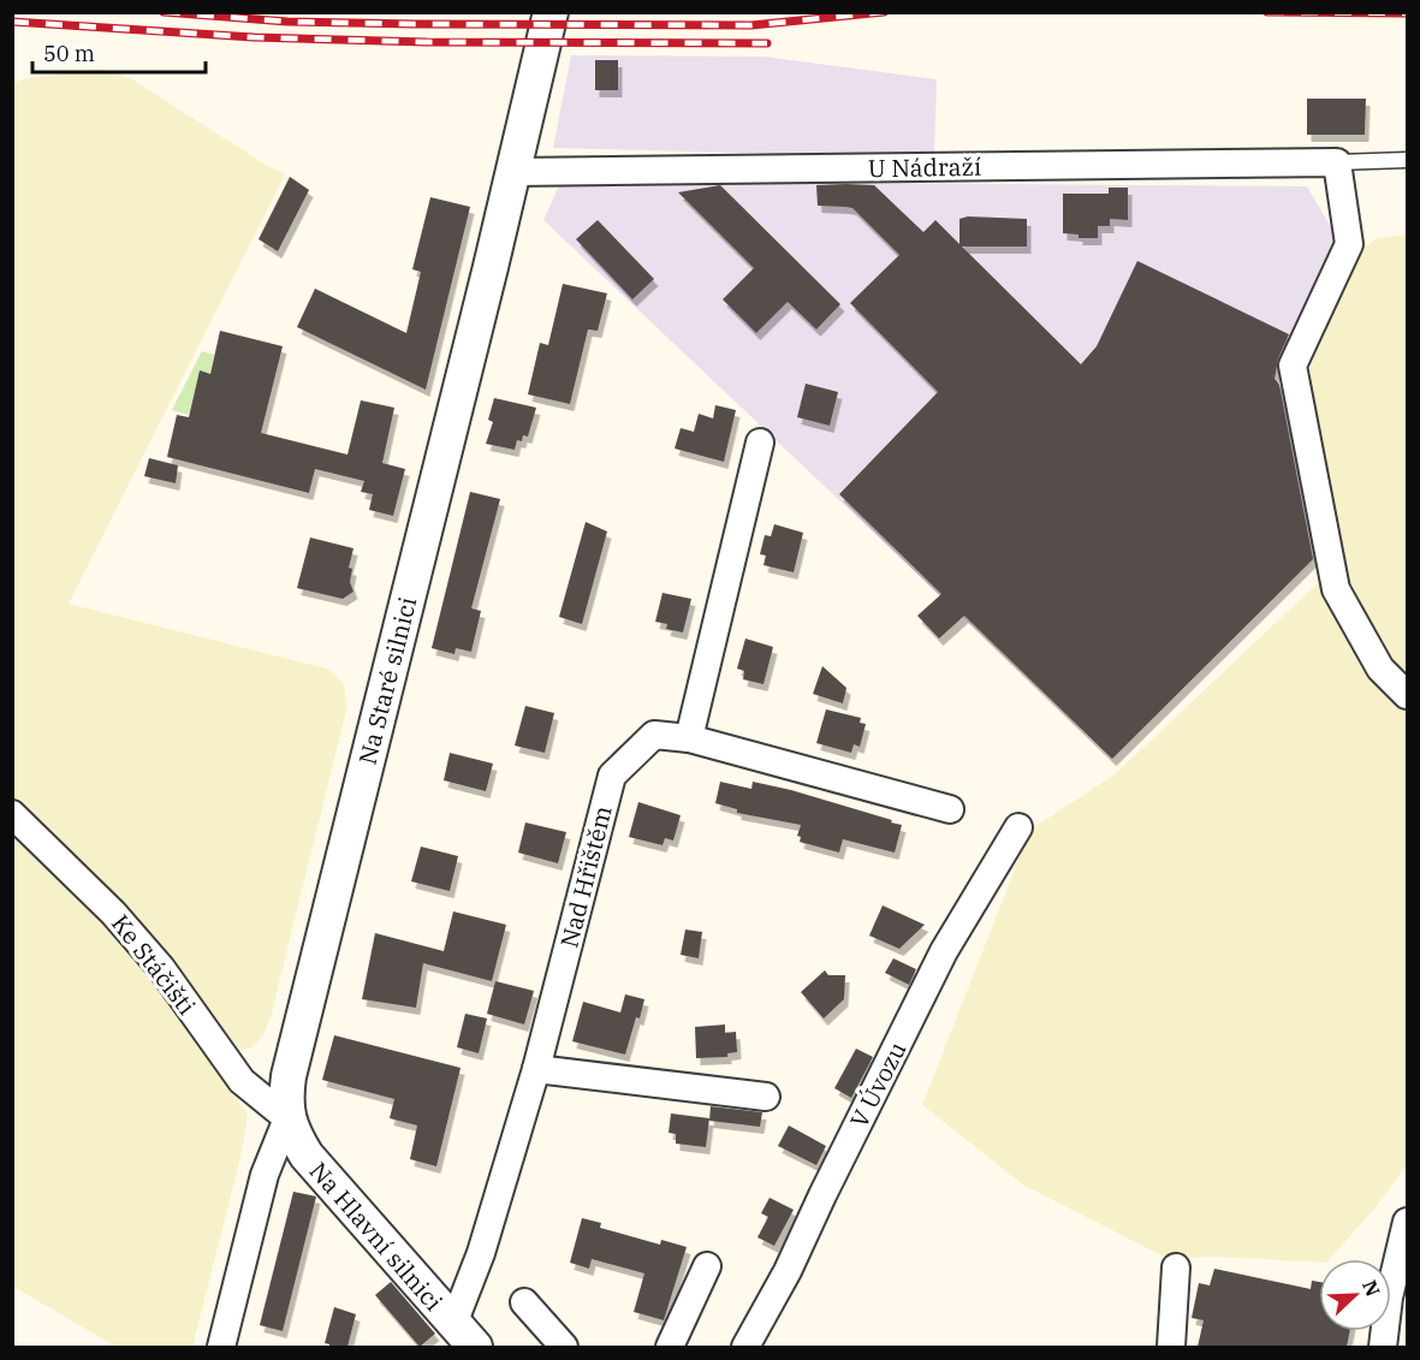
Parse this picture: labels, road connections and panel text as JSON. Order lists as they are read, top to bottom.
{
  "streets": {
    "street": [
      "U Nádraží",
      "Na Staré silnici",
      "Nad Hřištěm",
      "Ke Stáčišti",
      "V Úvozu",
      "Na Hlavní silnici"
    ]
  },
  "crossings": [
    ["U Nádraží", "Na Staré silnici"],
    ["Na Staré silnici", "Ke Stáčišti"],
    ["Na Staré silnici", "Na Hlavní silnici"],
    ["Nad Hřištěm", "Na Hlavní silnici"],
    ["Ke Stáčišti", "Na Hlavní silnici"]
  ],
  "scale_bar": "50 m",
  "north": "top right"
}
